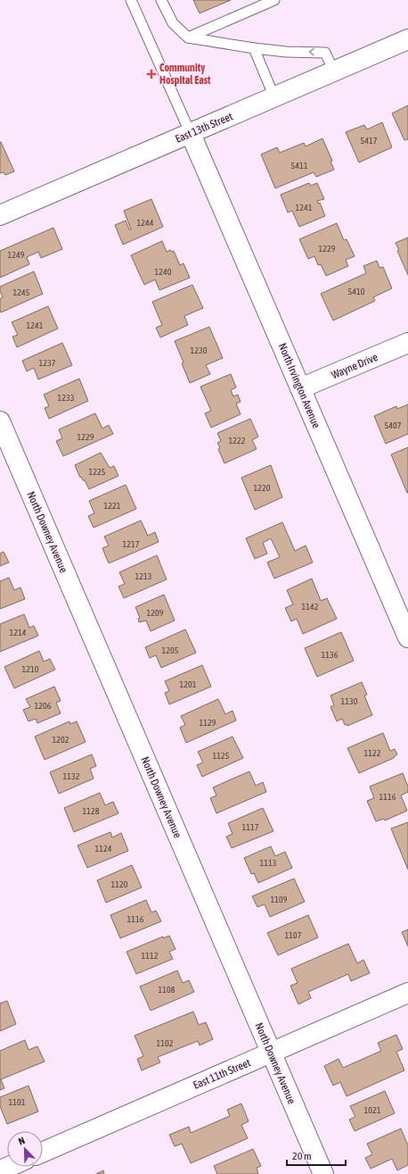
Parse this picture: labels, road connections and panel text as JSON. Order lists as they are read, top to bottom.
{
  "streets": {
    "street": [
      "East 13th Street",
      "Wayne Drive",
      "North Irvington Avenue",
      "North Downey Avenue",
      "East 11th Street"
    ]
  },
  "crossings": [
    ["East 13th Street", "North Irvington Avenue"],
    ["Wayne Drive", "North Irvington Avenue"],
    ["North Downey Avenue", "East 11th Street"]
  ],
  "places": {
    "health": ["Community Hospital East"]
  },
  "house_numbers": [
    "5417",
    "5411",
    "1241",
    "1244",
    "1229",
    "1249",
    "1240",
    "5410",
    "1245",
    "1241",
    "1230",
    "1237",
    "1233",
    "5407",
    "1229",
    "1222",
    "1225",
    "1220",
    "1221",
    "1217",
    "1213",
    "1142",
    "1209",
    "1214",
    "1205",
    "1136",
    "1210",
    "1201",
    "1130",
    "1206",
    "1129",
    "1202",
    "1122",
    "1125",
    "1132",
    "1116",
    "1128",
    "1117",
    "1124",
    "1113",
    "1120",
    "1109",
    "1116",
    "1107",
    "1112",
    "1108",
    "1102",
    "1101",
    "1021"
  ],
  "scale_bar": "20 m",
  "north": "top left"
}
